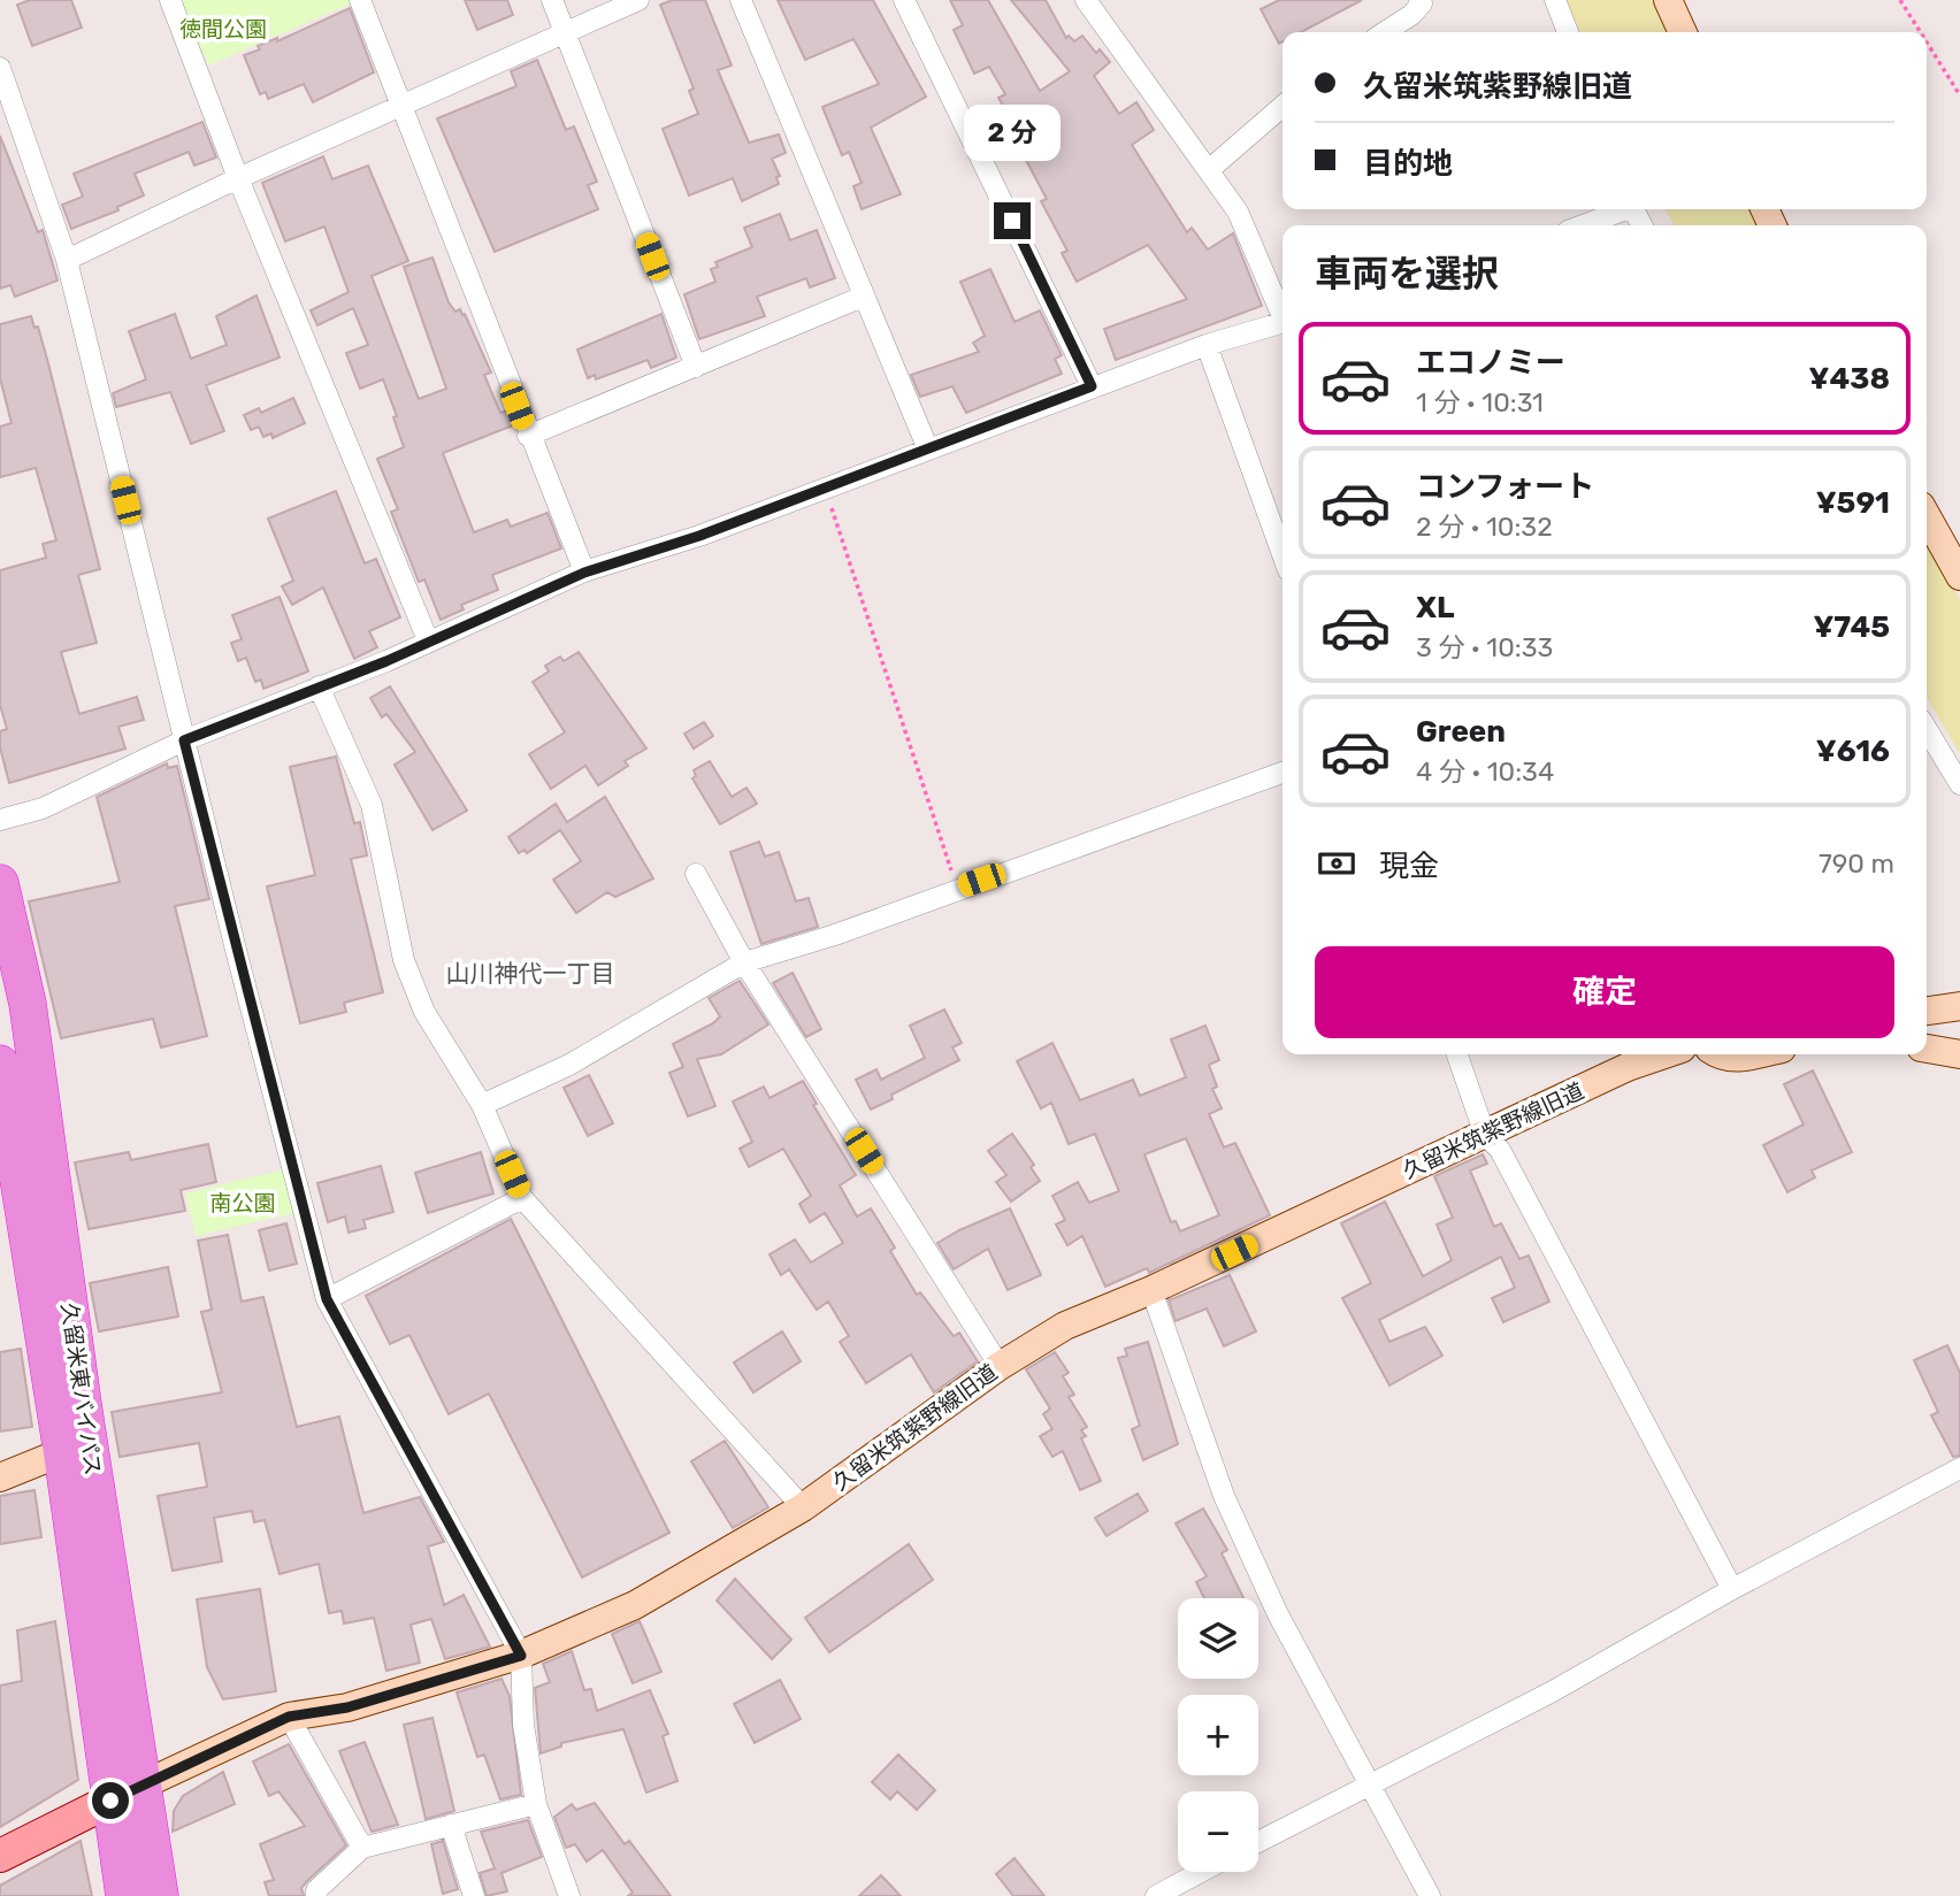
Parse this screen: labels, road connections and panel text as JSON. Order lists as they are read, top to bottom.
{
  "streets": {
    "highway": ["久留米東バイパス"],
    "street": ["久留米筑紫野線旧道"]
  },
  "crossings": [
    ["久留米筑紫野線旧道", "久留米東バイパス"]
  ],
  "districts": ["山川神代一丁目"],
  "parks": ["徳間公園", "南公園"],
  "page": {
    "banner": ["久留米筑紫野線旧道", "目的地"],
    "bubble": "2 分",
    "heading": "車両を選択",
    "list": [
      {
        "name": "エコノミー",
        "note": "1 分 · 10:31",
        "value": "¥438"
      },
      {
        "name": "コンフォート",
        "note": "2 分 · 10:32",
        "value": "¥591"
      },
      {
        "name": "XL",
        "note": "3 分 · 10:33",
        "value": "¥745"
      },
      {
        "name": "Green",
        "note": "4 分 · 10:34",
        "value": "¥616"
      }
    ],
    "pay": ["現金", "790 m"],
    "buttons": "確定",
    "map_buttons": ["+", "−"]
  }
}
